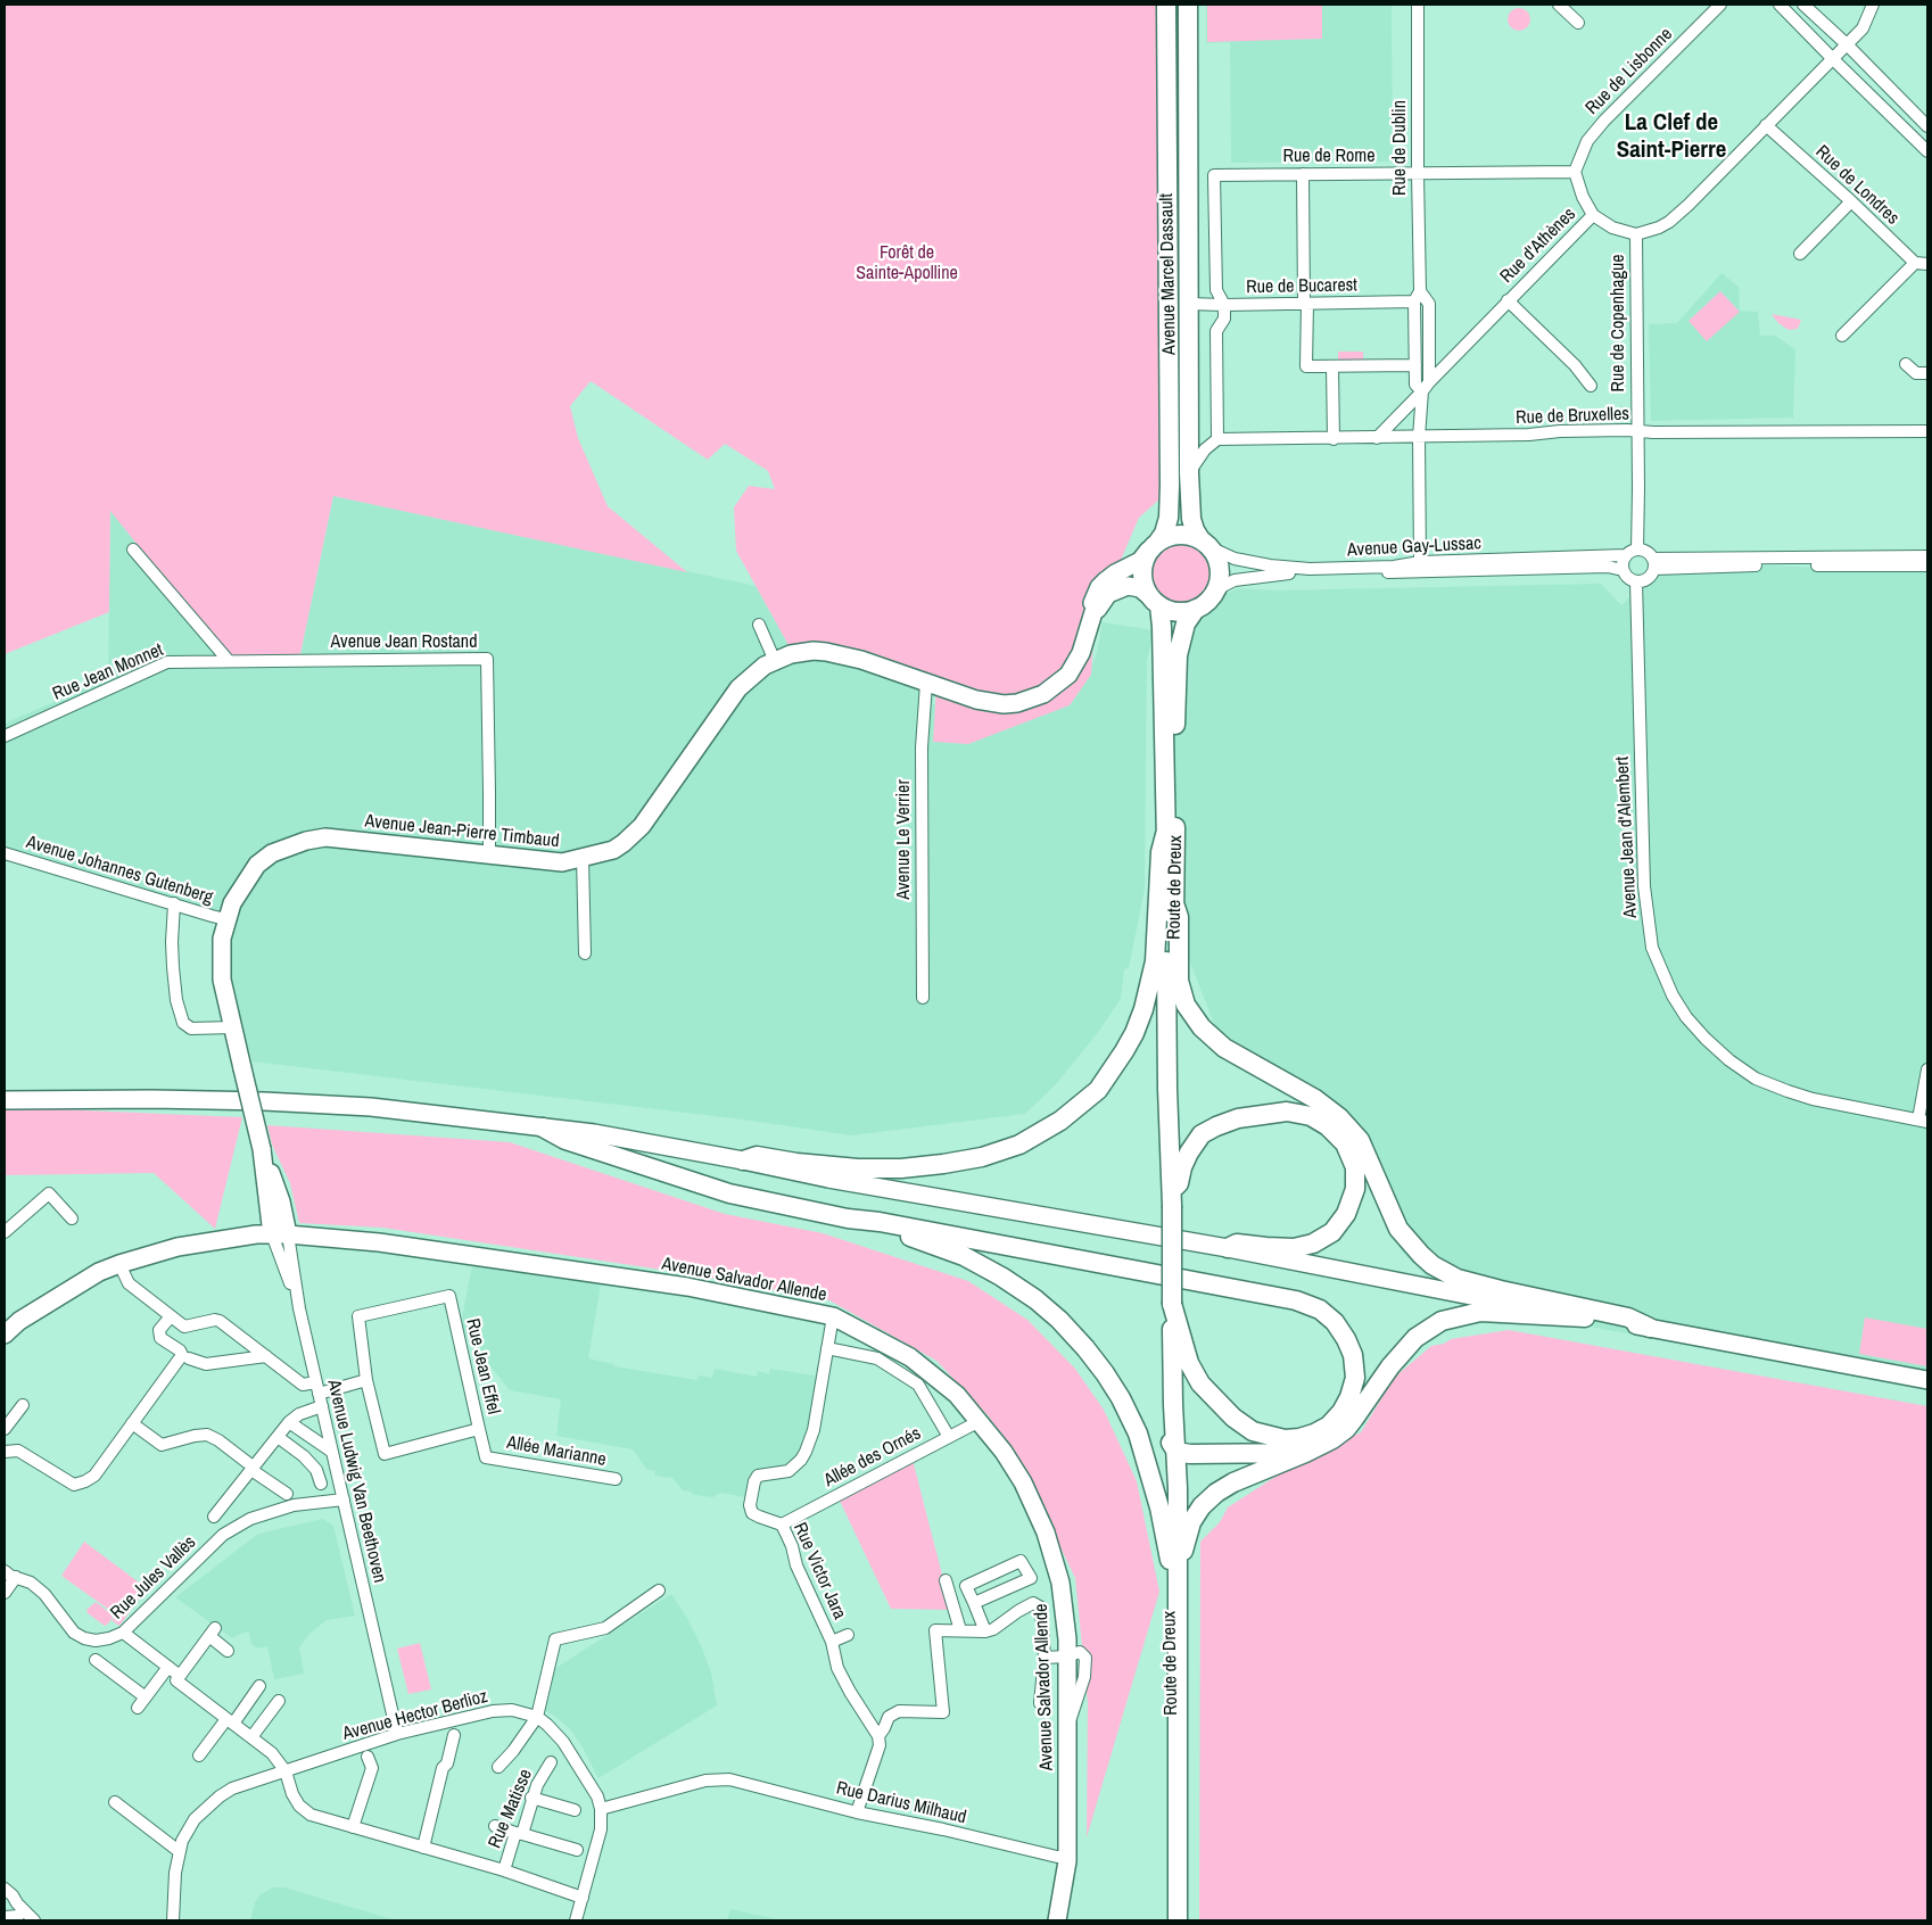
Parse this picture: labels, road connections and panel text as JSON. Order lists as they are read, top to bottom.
{
  "streets": {
    "main road": ["Avenue Marcel Dassault", "Route de Dreux"],
    "street": [
      "Rue de Lisbonne",
      "Rue de Dublin",
      "Rue de Rome",
      "Rue de Londres",
      "Rue d'Athènes",
      "Rue de Bucarest",
      "Rue de Copenhague",
      "Rue de Bruxelles",
      "Avenue Gay-Lussac",
      "Avenue Jean Rostand",
      "Rue Jean Monnet",
      "Avenue Jean-Pierre Timbaud",
      "Avenue Jean d'Alembert",
      "Avenue Le Verrier",
      "Avenue Johannes Gutenberg",
      "Avenue Salvador Allende",
      "Rue Jean Effel",
      "Allée Marianne",
      "Allée des Ornés",
      "Avenue Ludwig Van Beethoven",
      "Rue Victor Jara",
      "Rue Jules Vallès",
      "Avenue Hector Berlioz",
      "Rue Darius Milhaud",
      "Rue Matisse"
    ]
  },
  "crossings": [
    ["Rue de Lisbonne", "Rue de Rome"],
    ["Rue de Dublin", "Rue de Rome"],
    ["Rue de Dublin", "Rue d'Athènes"],
    ["Rue de Dublin", "Rue de Bucarest"],
    ["Rue de Dublin", "Rue de Bruxelles"],
    ["Rue de Dublin", "Avenue Gay-Lussac"],
    ["Rue de Rome", "Rue de Bucarest"],
    ["Rue d'Athènes", "Rue de Bruxelles"],
    ["Avenue Marcel Dassault", "Rue de Bucarest"],
    ["Avenue Marcel Dassault", "Avenue Gay-Lussac"],
    ["Avenue Marcel Dassault", "Avenue Jean-Pierre Timbaud"],
    ["Avenue Marcel Dassault", "Route de Dreux"],
    ["Rue de Copenhague", "Rue de Bruxelles"],
    ["Rue de Copenhague", "Avenue Gay-Lussac"],
    ["Rue de Copenhague", "Avenue Jean d'Alembert"],
    ["Avenue Gay-Lussac", "Avenue Jean-Pierre Timbaud"],
    ["Avenue Gay-Lussac", "Avenue Jean d'Alembert"],
    ["Avenue Gay-Lussac", "Route de Dreux"],
    ["Avenue Jean Rostand", "Rue Jean Monnet"],
    ["Avenue Jean Rostand", "Avenue Jean-Pierre Timbaud"],
    ["Avenue Jean-Pierre Timbaud", "Avenue Le Verrier"],
    ["Avenue Jean-Pierre Timbaud", "Avenue Johannes Gutenberg"],
    ["Avenue Jean-Pierre Timbaud", "Route de Dreux"],
    ["Avenue Jean-Pierre Timbaud", "Avenue Salvador Allende"],
    ["Avenue Jean-Pierre Timbaud", "Avenue Ludwig Van Beethoven"],
    ["Avenue Salvador Allende", "Allée des Ornés"],
    ["Avenue Salvador Allende", "Avenue Ludwig Van Beethoven"],
    ["Avenue Salvador Allende", "Rue Victor Jara"],
    ["Avenue Salvador Allende", "Rue Darius Milhaud"],
    ["Rue Jean Effel", "Allée Marianne"],
    ["Allée des Ornés", "Rue Victor Jara"],
    ["Avenue Ludwig Van Beethoven", "Rue Jules Vallès"],
    ["Avenue Ludwig Van Beethoven", "Avenue Hector Berlioz"],
    ["Avenue Hector Berlioz", "Rue Darius Milhaud"]
  ],
  "districts": ["La Clef de Saint-Pierre"],
  "parks": ["Forêt de Sainte-Apolline"]
}
